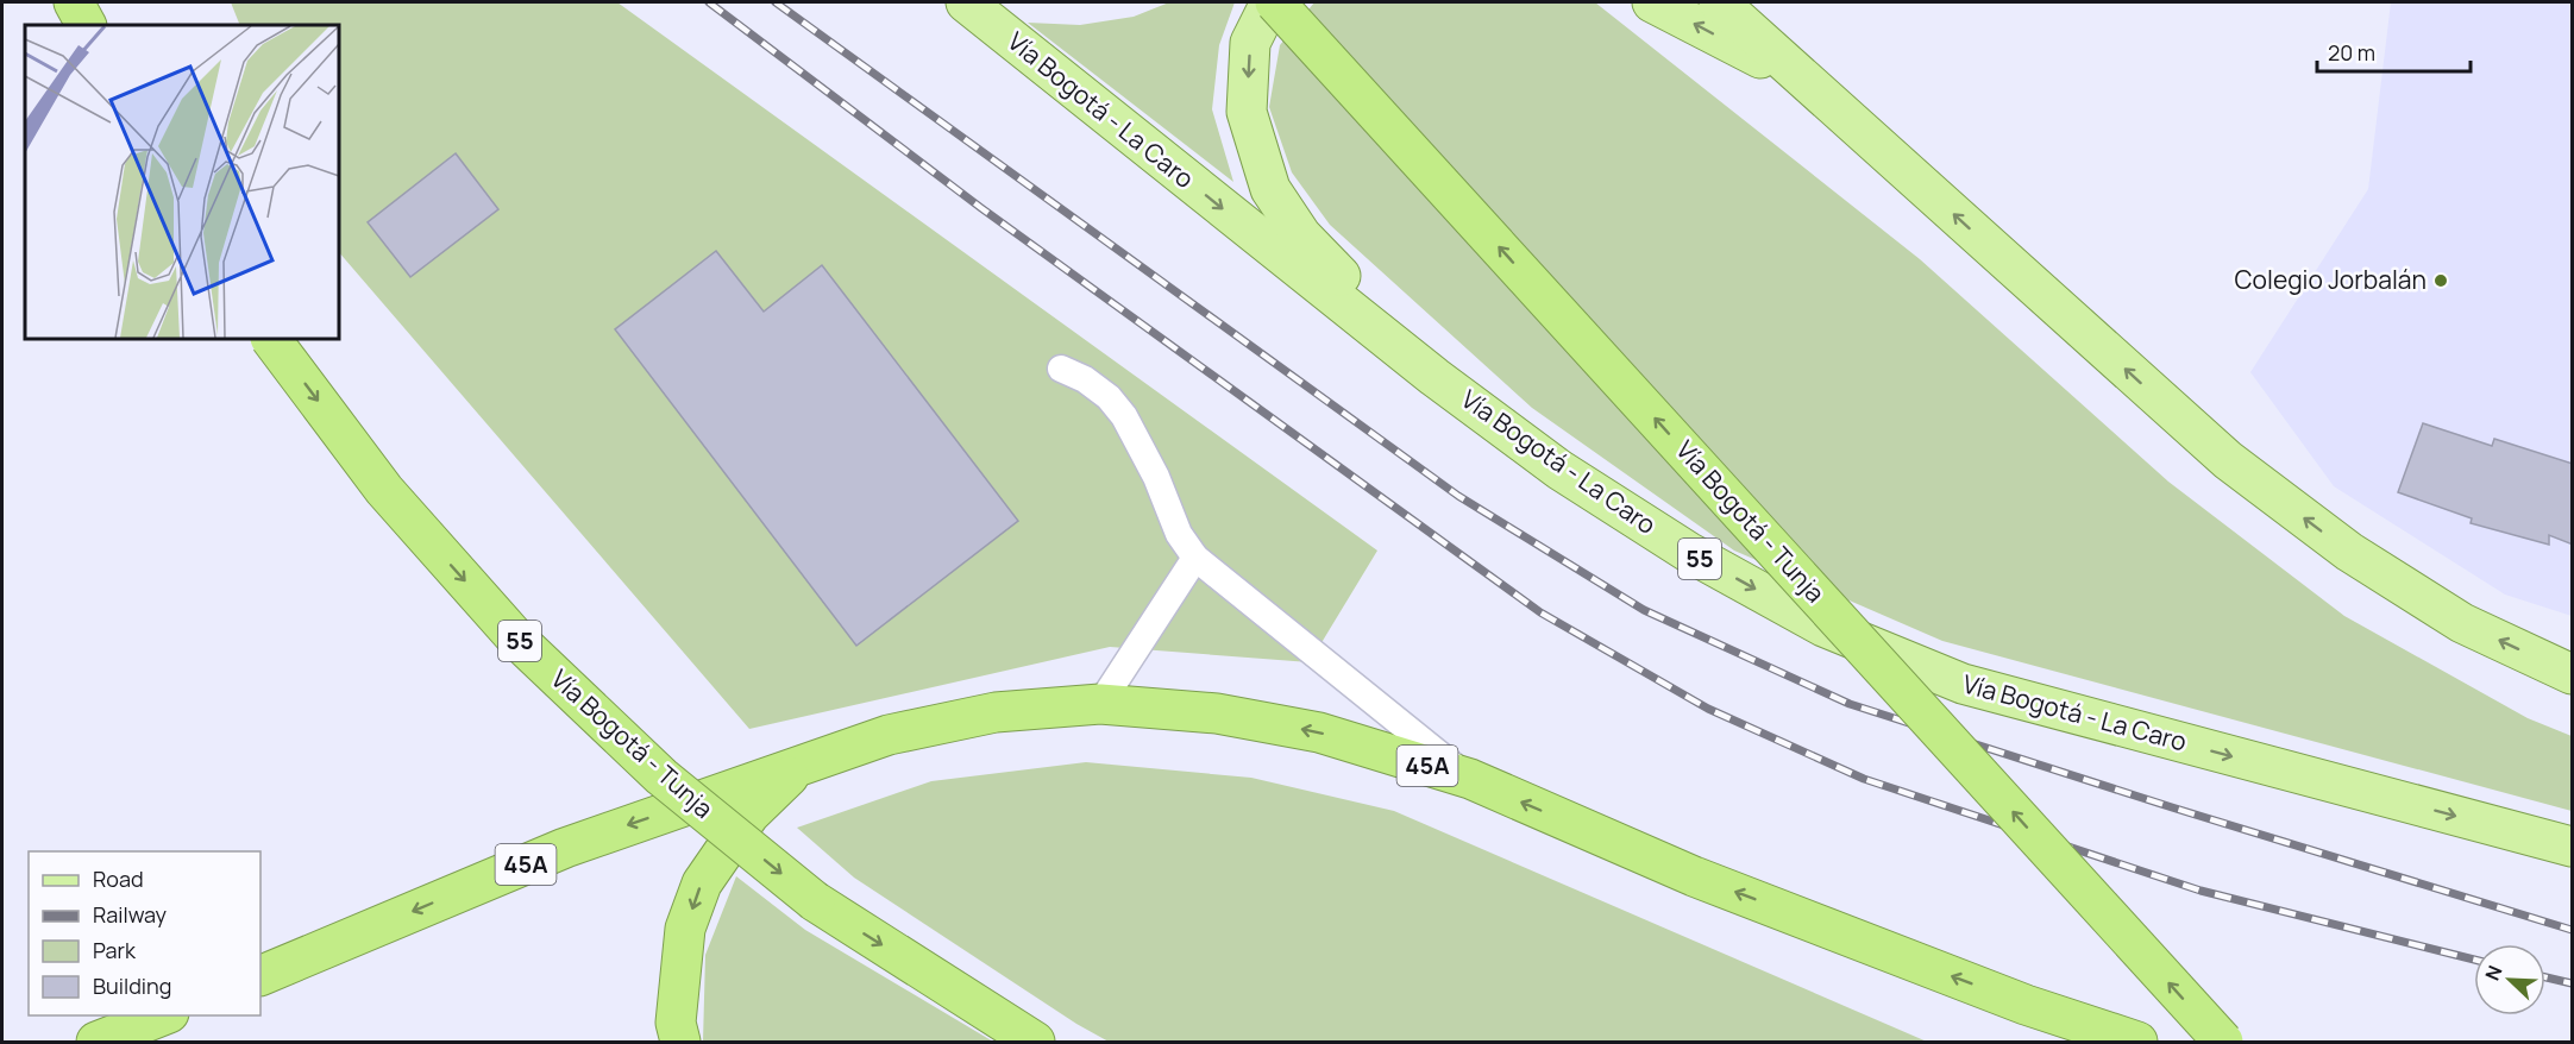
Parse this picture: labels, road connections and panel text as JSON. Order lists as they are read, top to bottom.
{
  "streets": {
    "highway": ["Vía Bogotá - Tunja", "55", "45A"],
    "main road": ["Vía Bogotá - La Caro"]
  },
  "places": ["Colegio Jorbalán"],
  "legend": [
    "Road",
    "Railway",
    "Park",
    "Building"
  ],
  "scale_bar": "20 m",
  "north": "top left"
}
